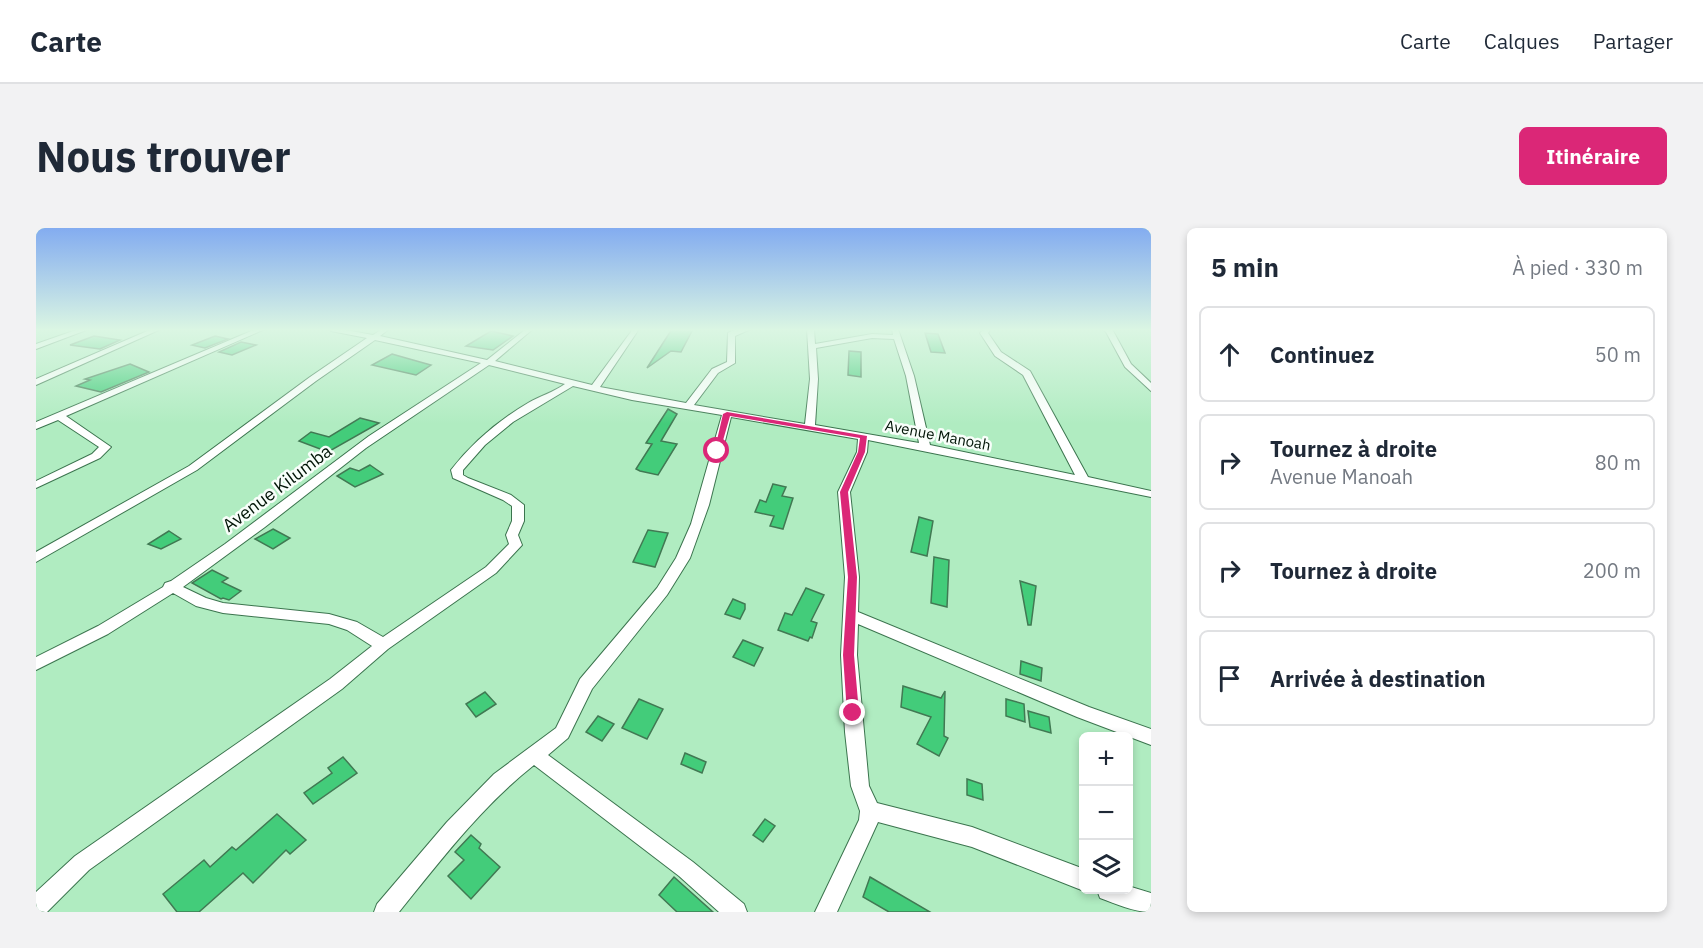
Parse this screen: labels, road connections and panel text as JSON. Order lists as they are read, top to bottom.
{
  "streets": {
    "street": ["Avenue Manoah", "Avenue Kilumba"]
  },
  "crossings": [
    ["Avenue Manoah", "Avenue Kilumba"]
  ],
  "page": {
    "header": "Carte",
    "nav": ["Carte", "Calques", "Partager"],
    "buttons": "Itinéraire",
    "title": "Nous trouver",
    "heading": ["5 min", "À pied · 330 m"],
    "list": [
      ["Continuez", "50 m"],
      ["Tournez à droite", "Avenue Manoah", "80 m"],
      ["Tournez à droite", "200 m"],
      "Arrivée à destination"
    ],
    "map_buttons": ["+", "−"]
  }
}
